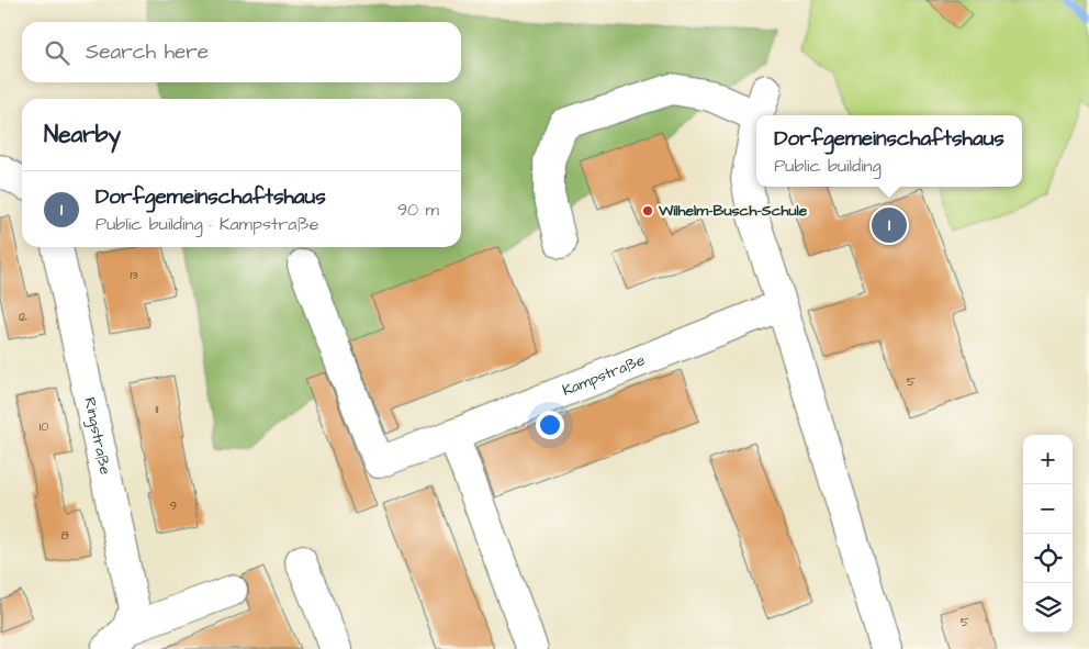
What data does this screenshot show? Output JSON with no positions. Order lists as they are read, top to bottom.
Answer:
{
  "streets": {
    "street": ["Kampstraße", "Ringstraße"]
  },
  "places": ["Wilhelm-Busch-Schule"],
  "house_numbers": [
    "13",
    "12",
    "5",
    "11",
    "10",
    "9",
    "8",
    "5"
  ],
  "page": {
    "search": "Search here",
    "heading": "Nearby",
    "popup": ["Dorfgemeinschaftshaus", "Public building"],
    "list": [
      {
        "mark": "1",
        "name": "Dorfgemeinschaftshaus",
        "note": "Public building · Kampstraße",
        "value": "90 m"
      }
    ],
    "pins": "1",
    "map_buttons": ["+", "−"]
  }
}
